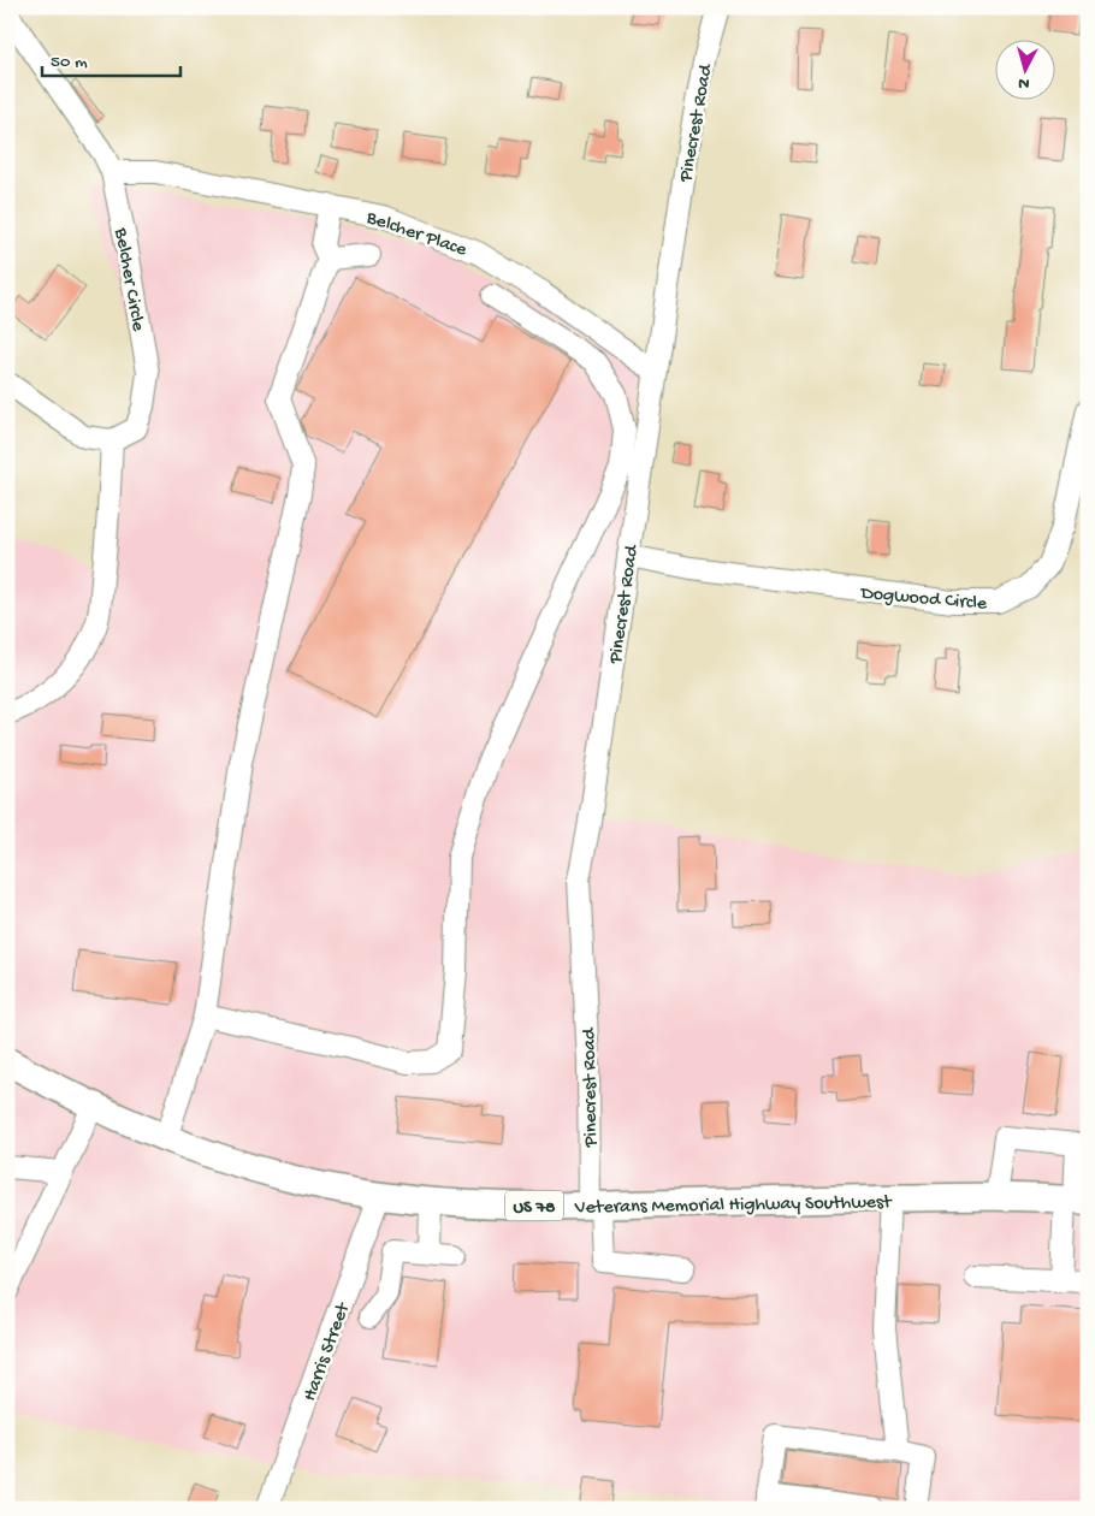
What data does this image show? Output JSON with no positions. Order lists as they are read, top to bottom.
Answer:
{
  "streets": {
    "main road": ["Veterans Memorial Highway Southwest", "US 78"],
    "street": [
      "Pinecrest Road",
      "Belcher Place",
      "Belcher Circle",
      "Dogwood Circle",
      "Harris Street"
    ]
  },
  "crossings": [
    ["Pinecrest Road", "Belcher Place"],
    ["Pinecrest Road", "Dogwood Circle"],
    ["Pinecrest Road", "Veterans Memorial Highway Southwest"],
    ["Belcher Place", "Belcher Circle"],
    ["Veterans Memorial Highway Southwest", "Harris Street"]
  ],
  "scale_bar": "50 m",
  "north": "bottom"
}
